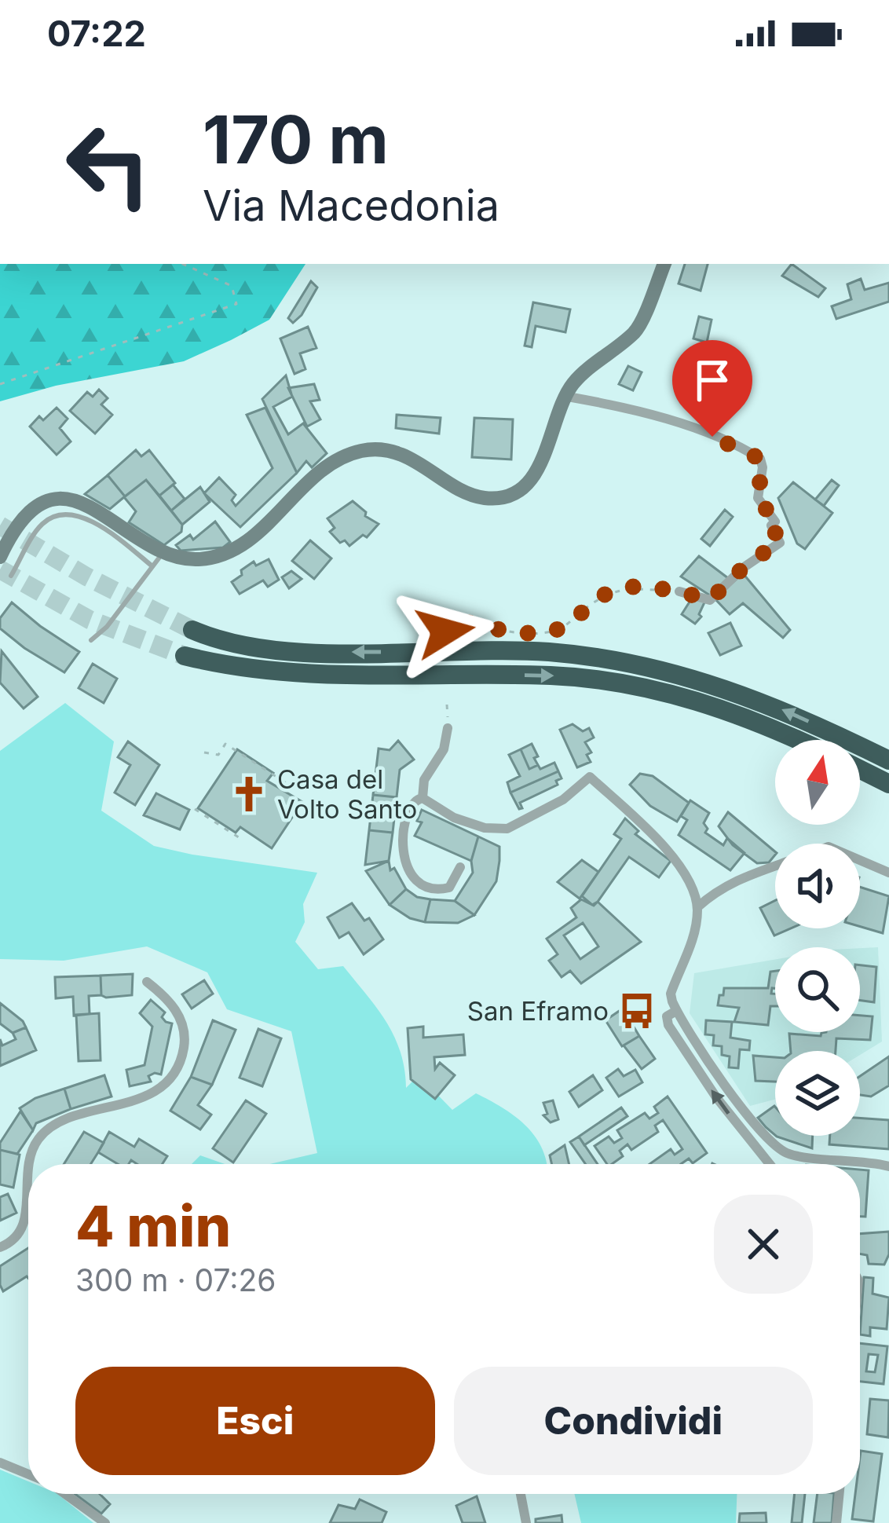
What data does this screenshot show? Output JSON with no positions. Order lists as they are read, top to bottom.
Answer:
{
  "places": {
    "church": ["Casa del Volto Santo"],
    "bus stop": ["San Eframo"]
  },
  "north": "top",
  "page": {
    "status": "07:22",
    "turn": ["170 m", "Via Macedonia"],
    "heading": ["4 min", "300 m · 07:26"],
    "buttons": ["Esci", "Condividi"]
  }
}
